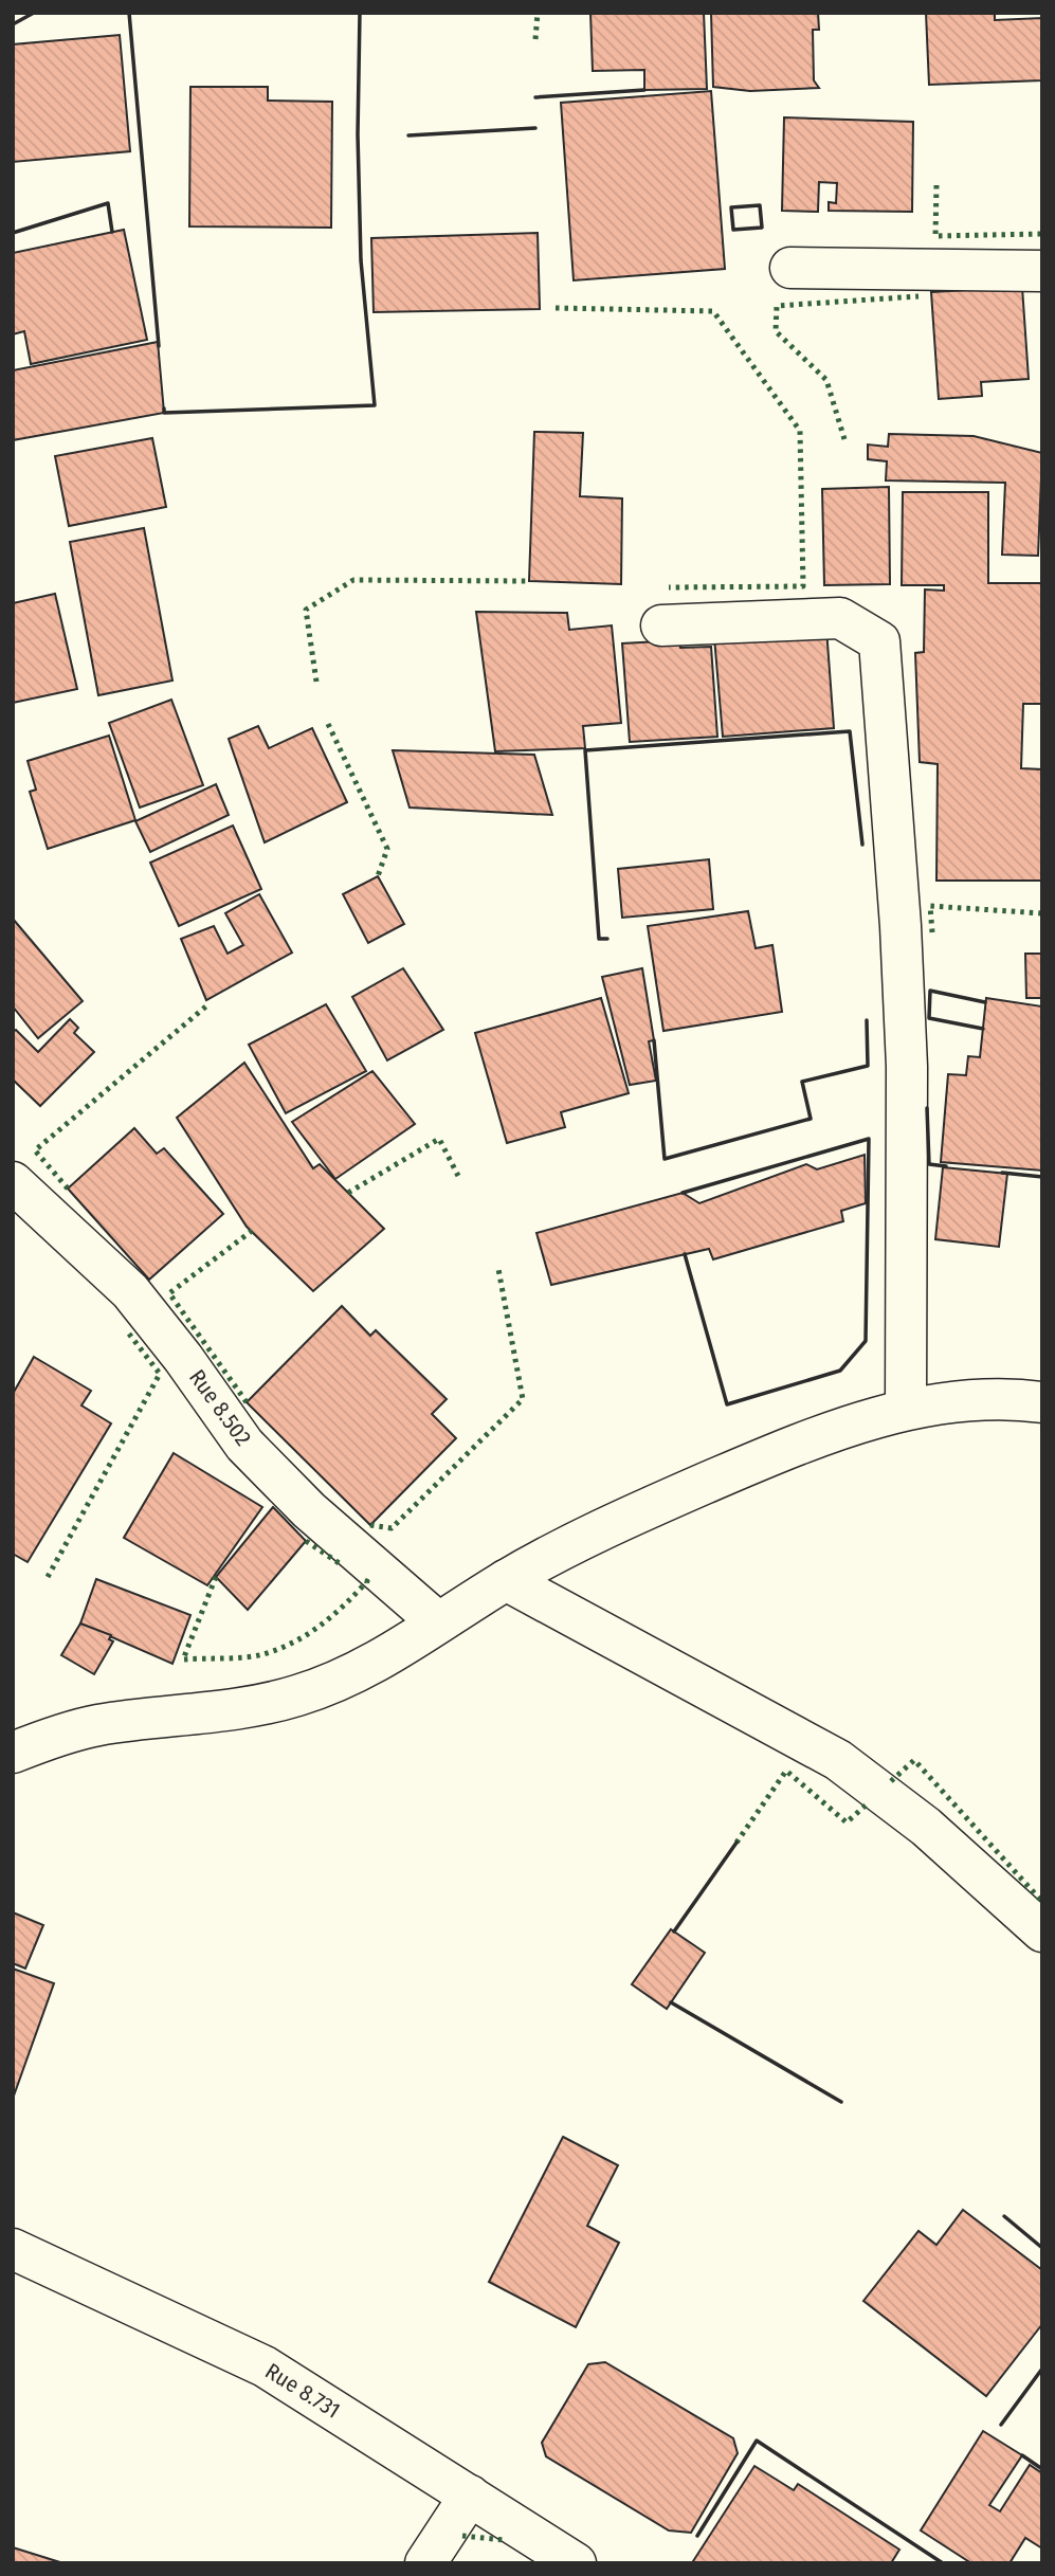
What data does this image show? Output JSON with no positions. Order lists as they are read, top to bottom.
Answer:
{
  "streets": {
    "street": ["Rue 8.502", "Rue 8.731"]
  }
}
